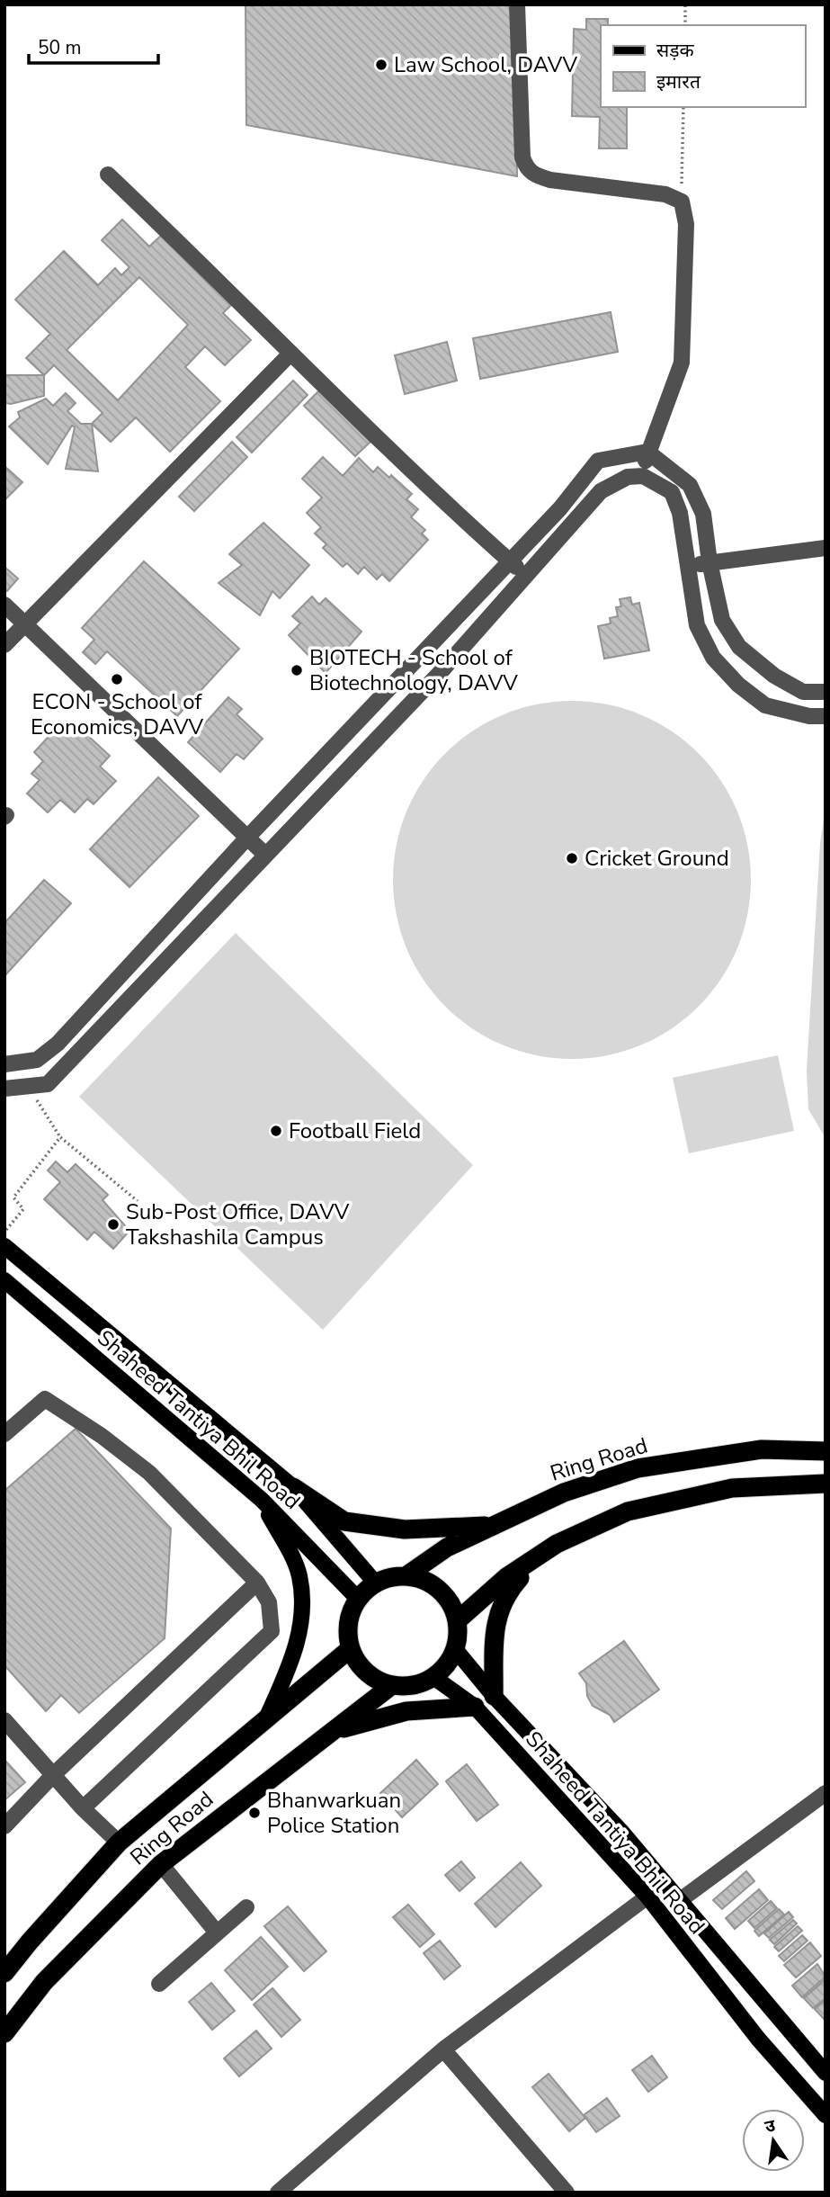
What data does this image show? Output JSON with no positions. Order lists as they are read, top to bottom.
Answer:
{
  "streets": {
    "highway": ["Ring Road"],
    "main road": ["Shaheed Tantiya Bhil Road"]
  },
  "crossings": [
    ["Shaheed Tantiya Bhil Road", "Ring Road"]
  ],
  "places": [
    "Law School, DAVV",
    "BIOTECH - School of Biotechnology, DAVV",
    "ECON - School of Economics, DAVV",
    "Cricket Ground",
    "Football Field",
    "Sub-Post Office, DAVV Takshashila Campus",
    "Bhanwarkuan Police Station"
  ],
  "legend": ["सड़क", "इमारत"],
  "scale_bar": "50 m",
  "north": "top"
}
